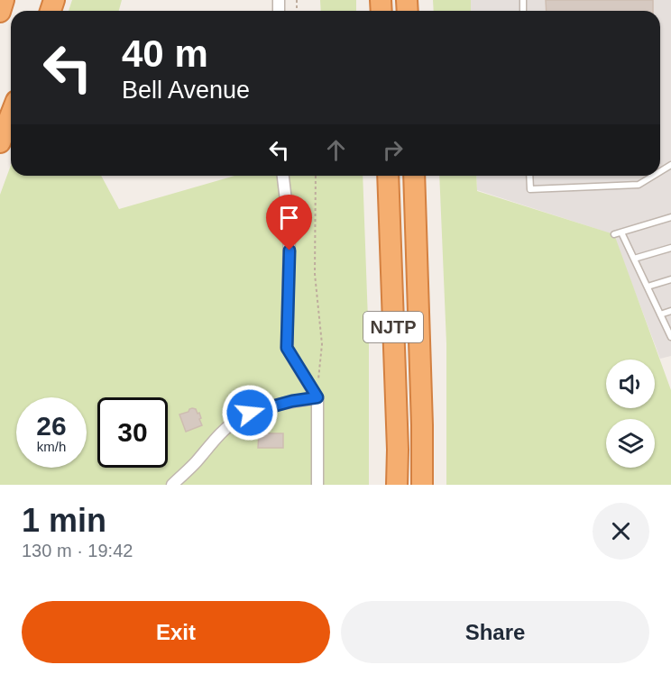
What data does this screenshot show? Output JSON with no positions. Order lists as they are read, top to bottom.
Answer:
{
  "streets": {
    "highway": ["NJTP"]
  },
  "page": {
    "turn": ["40 m", "Bell Avenue"],
    "speed": "26 km/h",
    "limit": "30",
    "heading": ["1 min", "130 m · 19:42"],
    "buttons": ["Exit", "Share"]
  }
}
